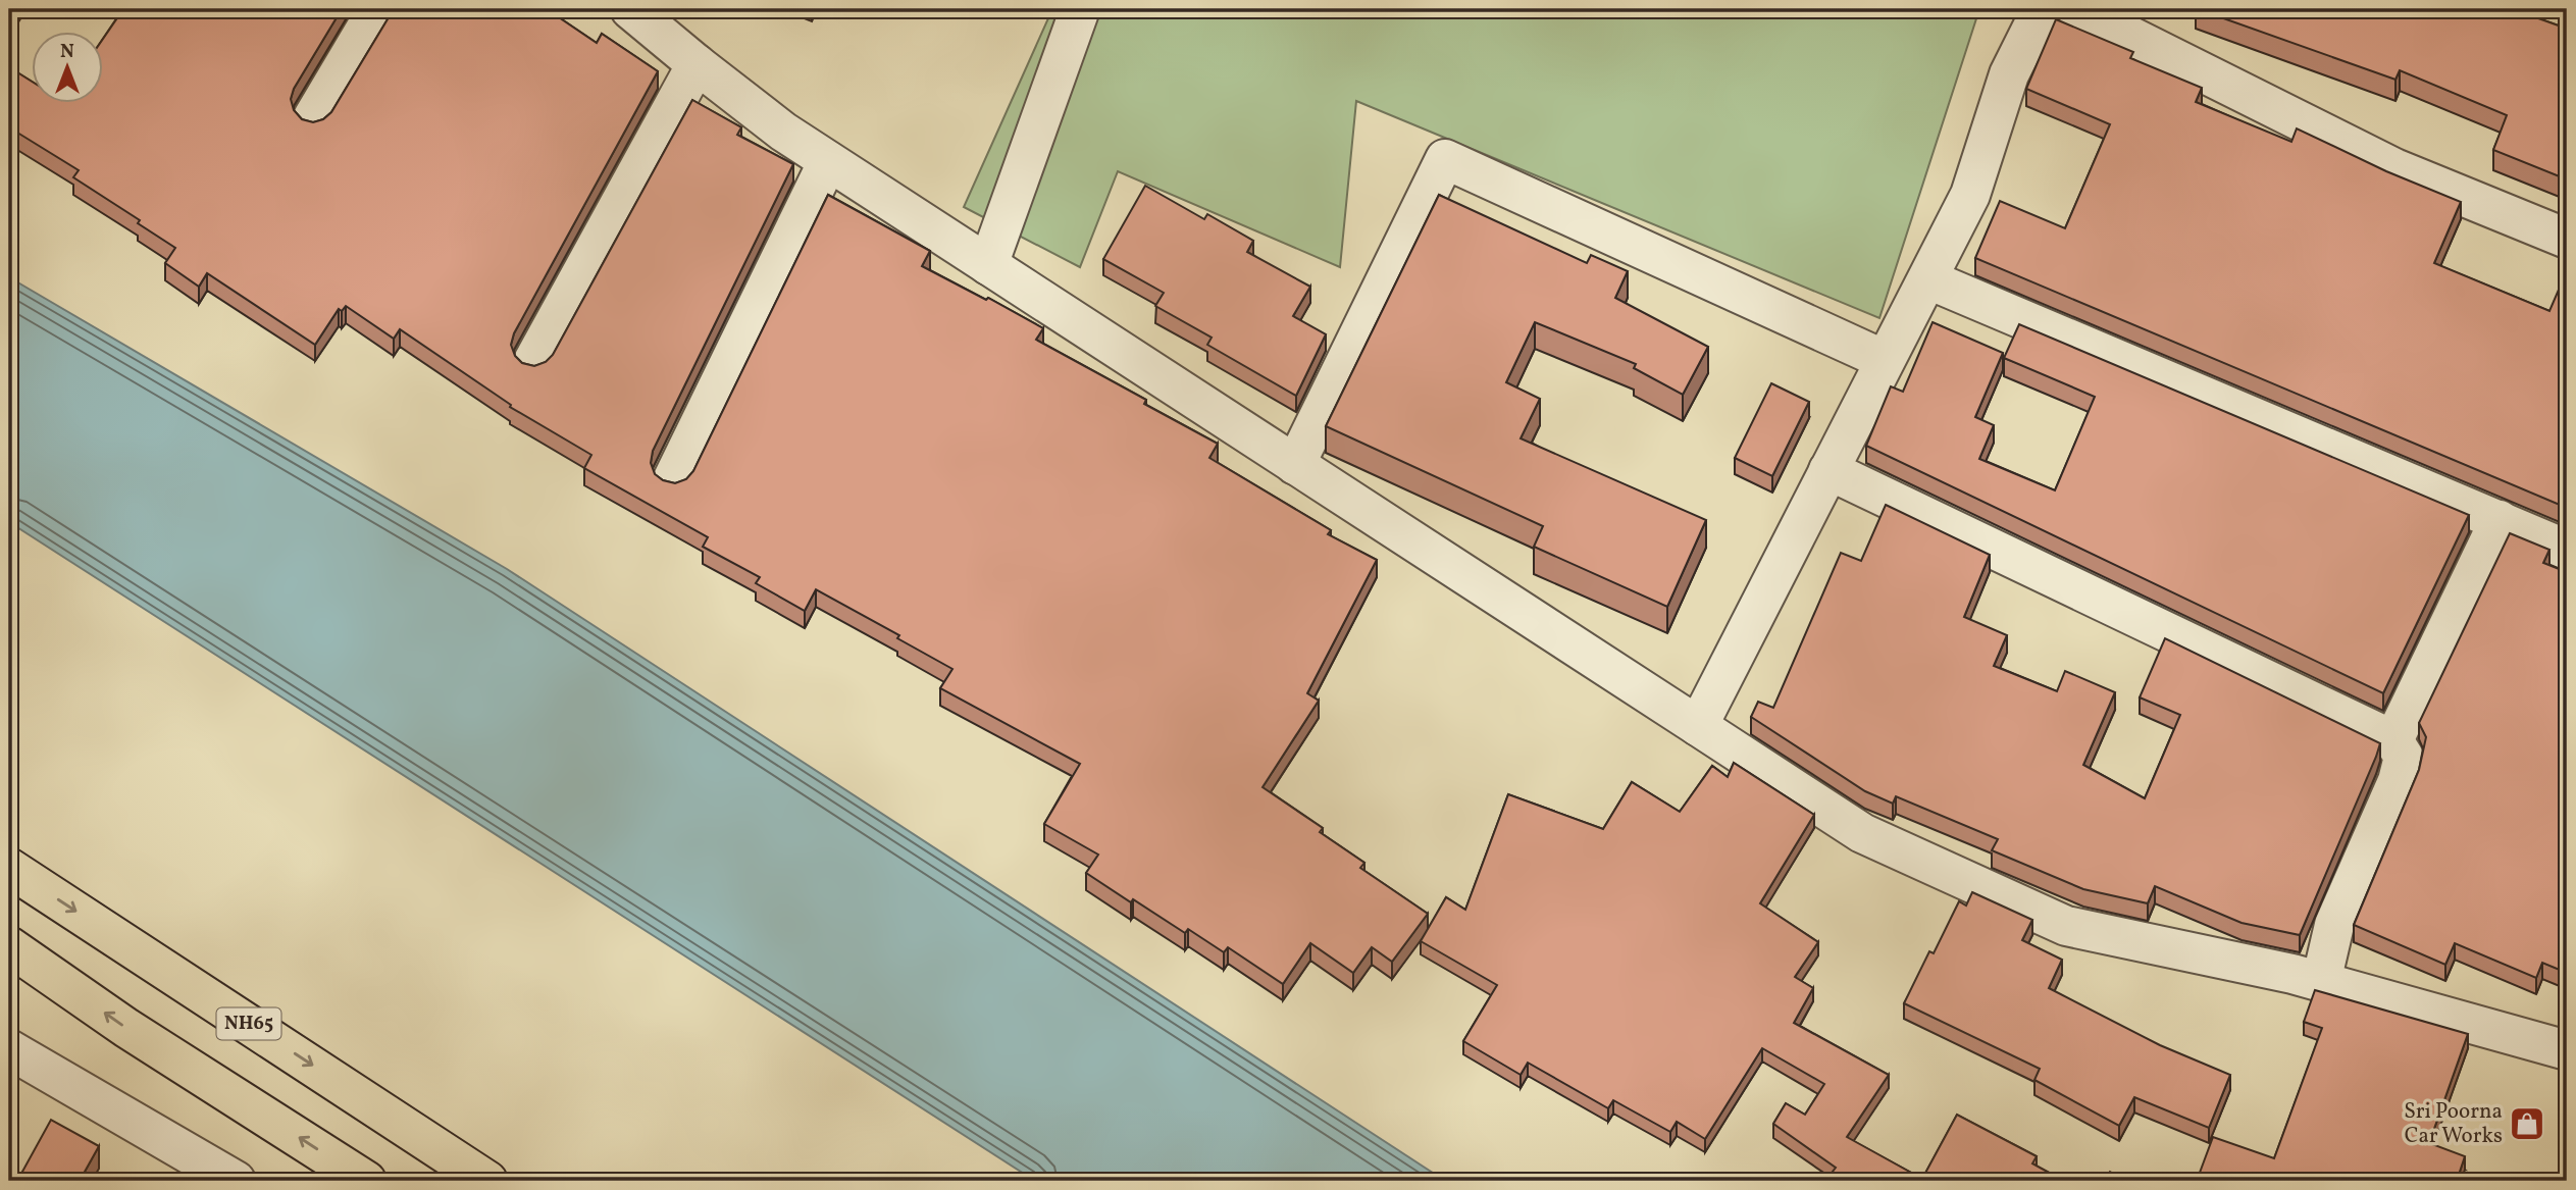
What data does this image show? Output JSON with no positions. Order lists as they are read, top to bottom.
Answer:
{
  "streets": {
    "highway": ["NH65"]
  },
  "places": {
    "shop": ["Sri Poorna Car Works"]
  },
  "north": "top"
}
